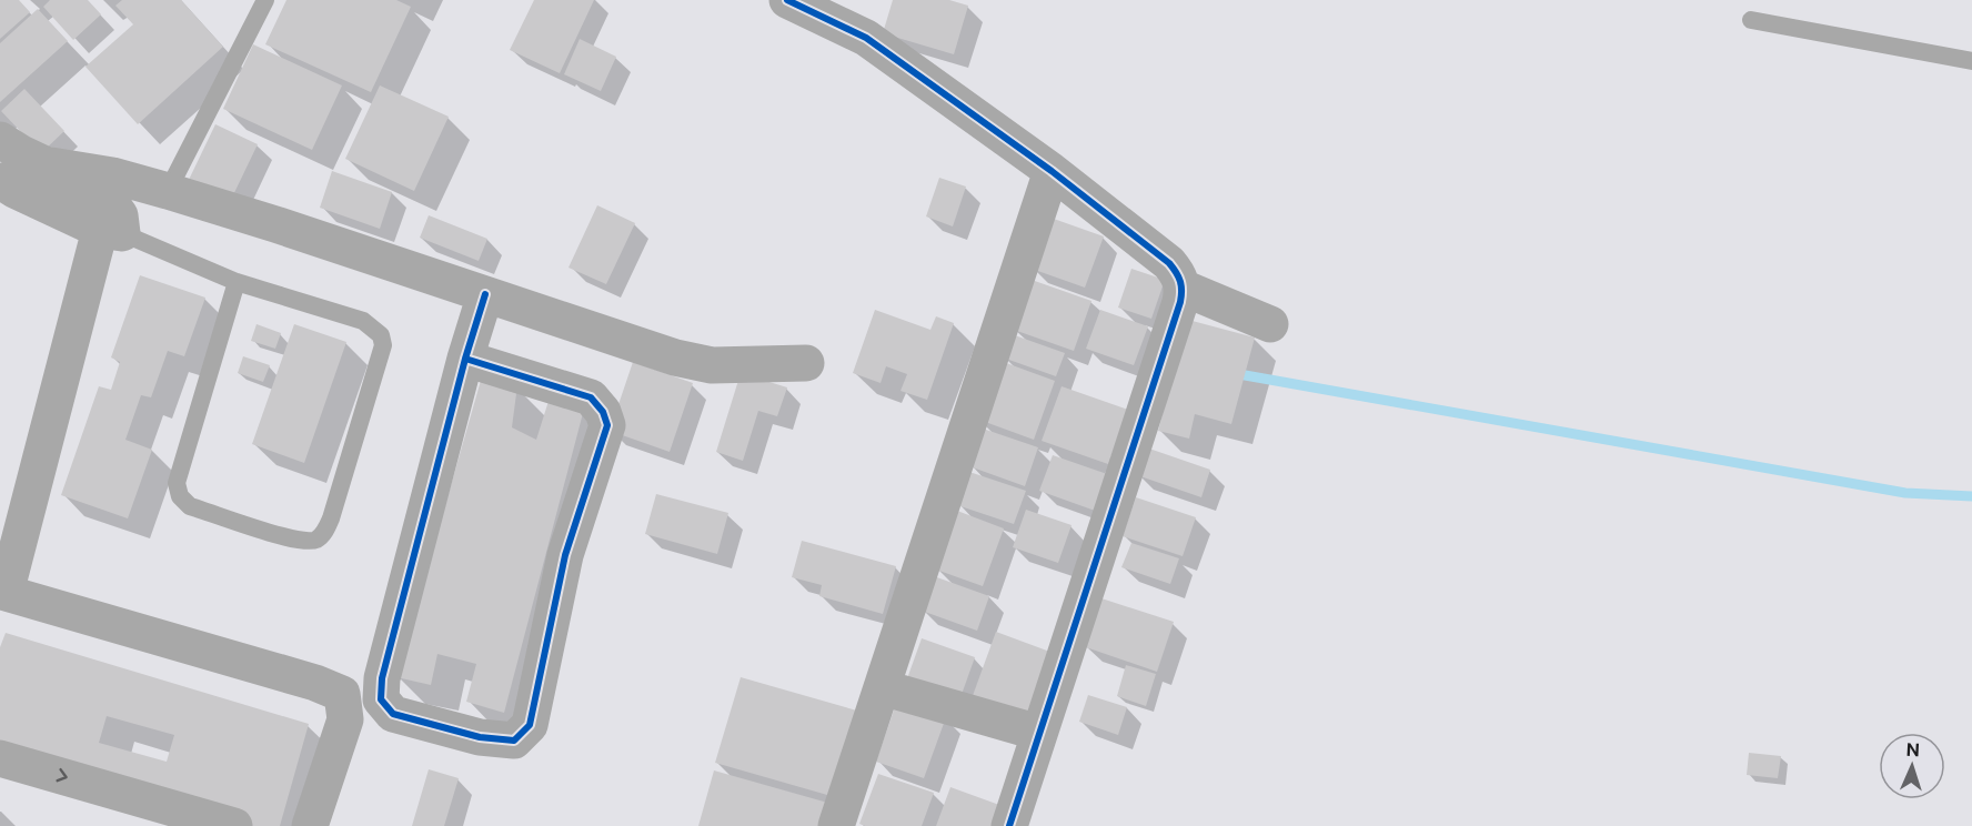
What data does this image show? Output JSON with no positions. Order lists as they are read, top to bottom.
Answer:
{
  "north": "top"
}
